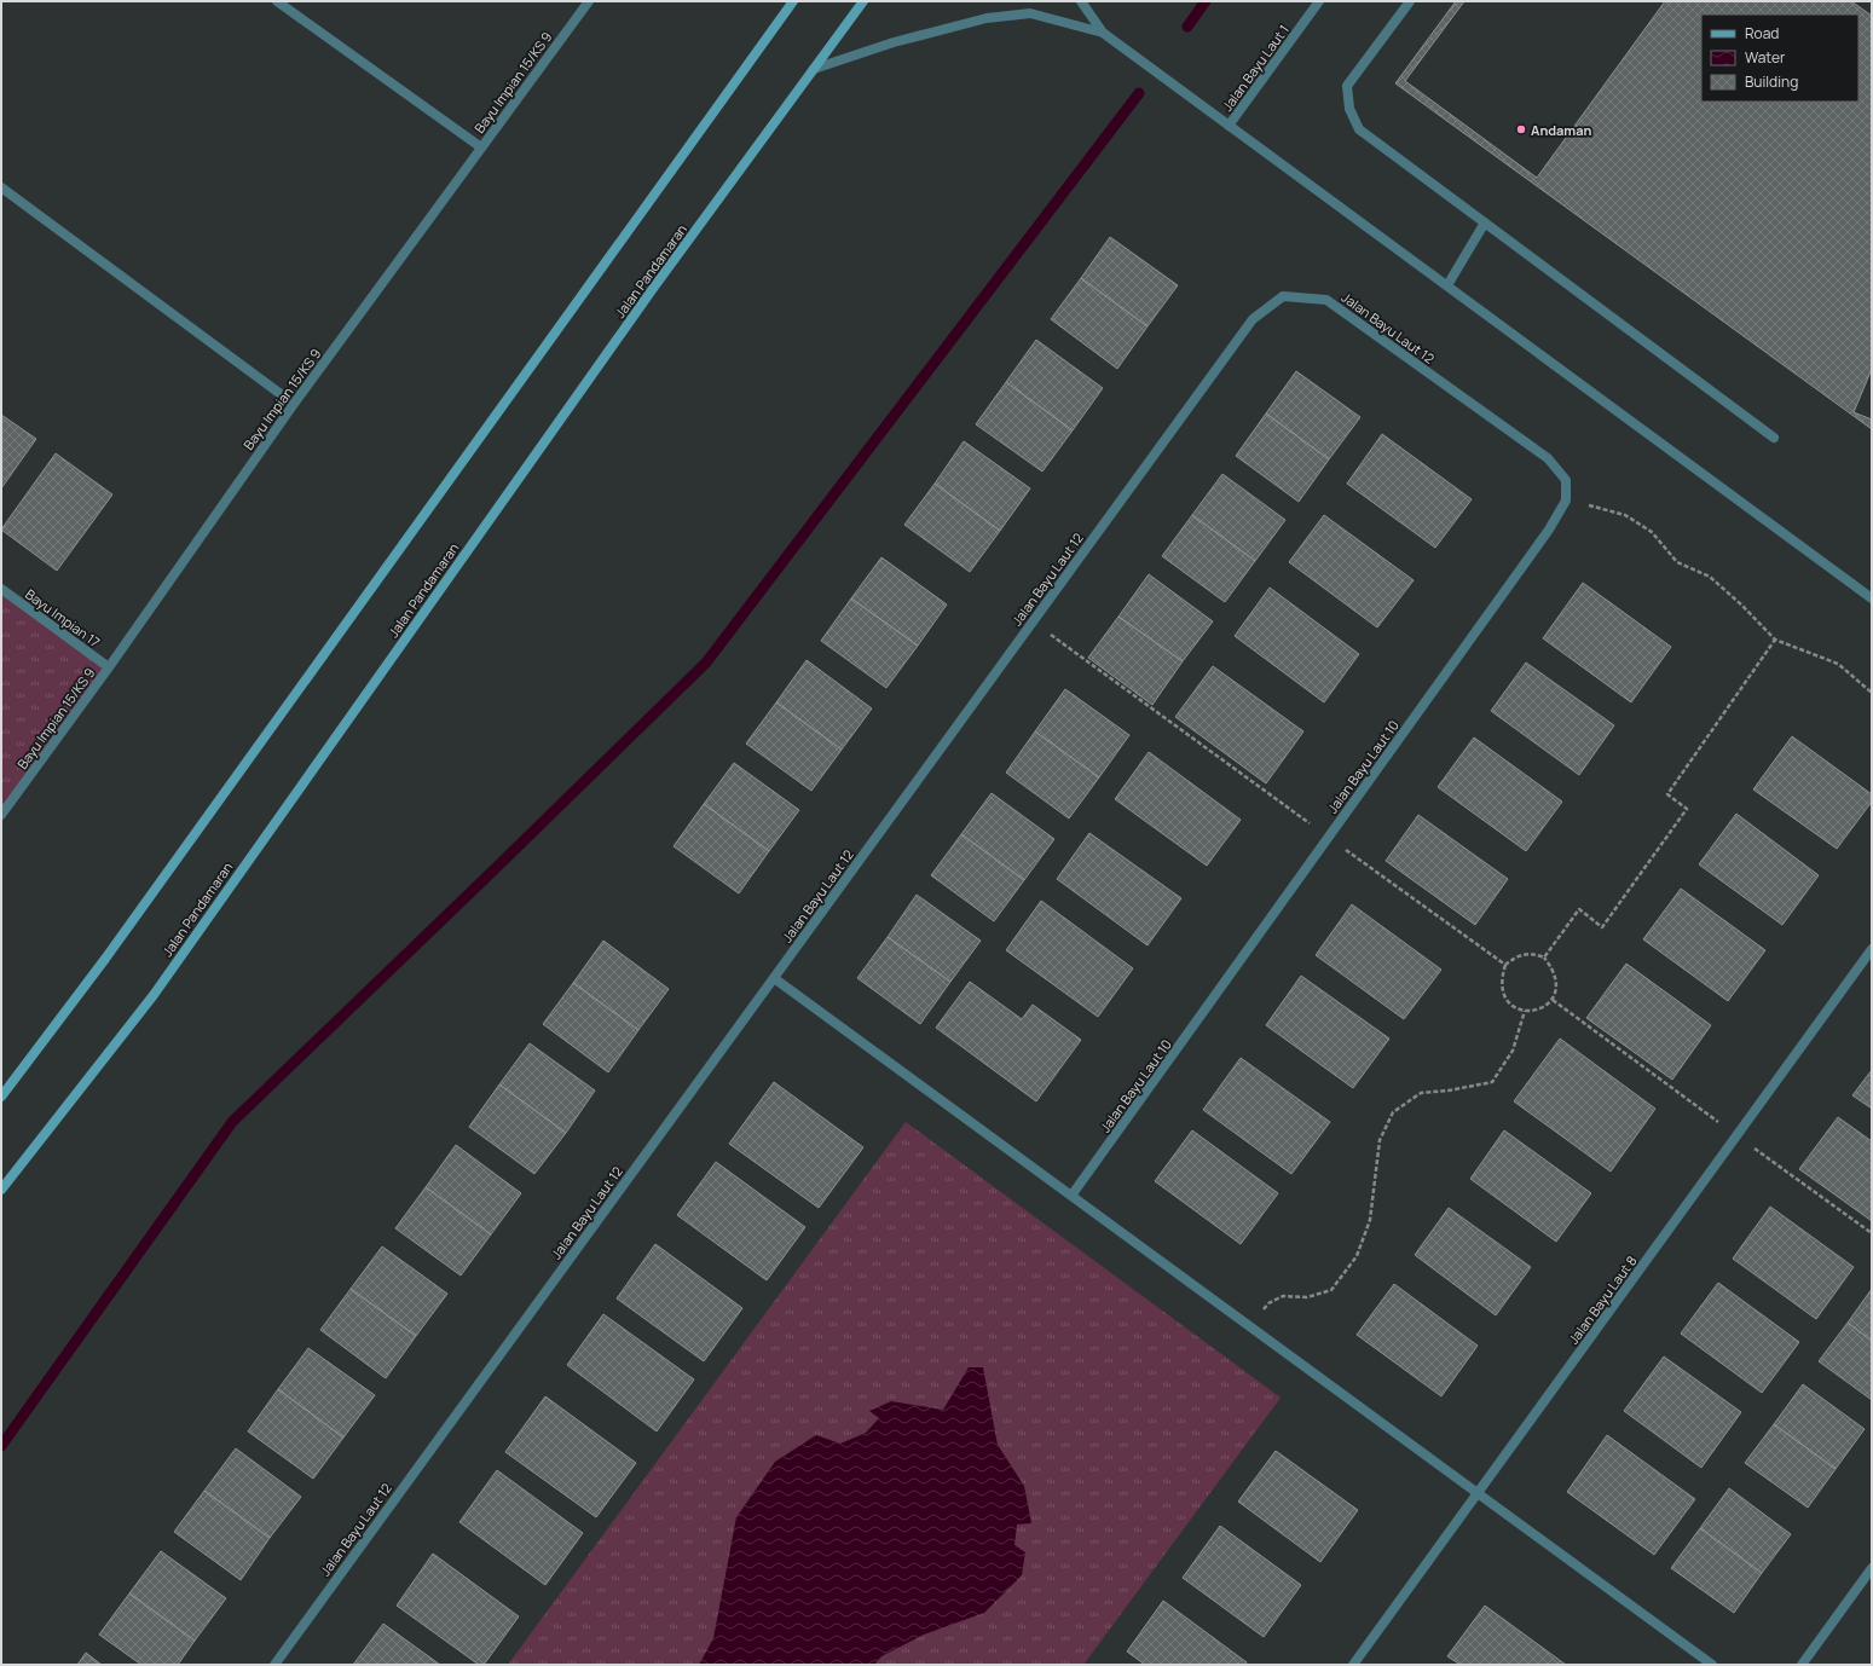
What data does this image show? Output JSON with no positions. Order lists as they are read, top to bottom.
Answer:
{
  "streets": {
    "main road": ["Jalan Pandamaran"],
    "street": [
      "Jalan Bayu Laut 1",
      "Bayu Impian 15/KS 9",
      "Jalan Bayu Laut 12",
      "Bayu Impian 17",
      "Jalan Bayu Laut 10",
      "Jalan Bayu Laut 8"
    ]
  },
  "crossings": [
    ["Bayu Impian 15/KS 9", "Bayu Impian 17"],
    ["Jalan Bayu Laut 12", "Jalan Bayu Laut 10"]
  ],
  "places": ["Andaman"],
  "legend": ["Road", "Water", "Building"]
}
